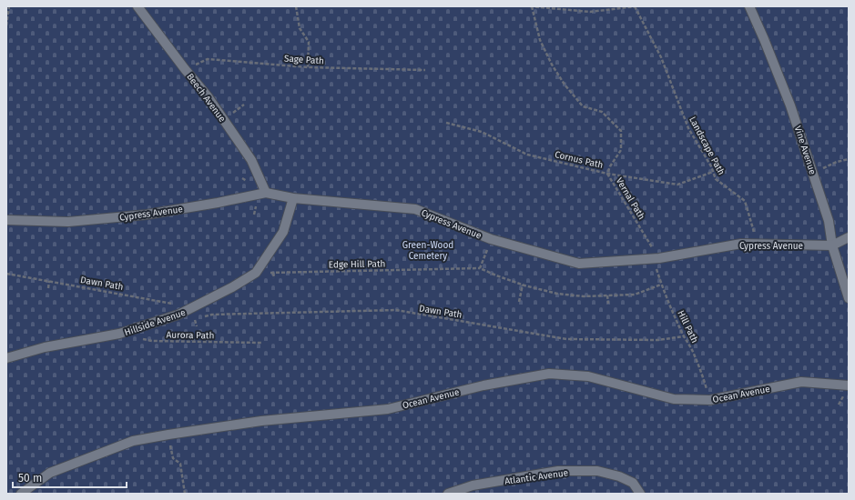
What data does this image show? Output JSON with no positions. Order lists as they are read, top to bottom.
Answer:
{
  "streets": {
    "lane": [
      "Beech Avenue",
      "Vine Avenue",
      "Cypress Avenue",
      "Hillside Avenue",
      "Ocean Avenue",
      "Atlantic Avenue"
    ],
    "path": [
      "Sage Path",
      "Landscape Path",
      "Cornus Path",
      "Vernal Path",
      "Edge Hill Path",
      "Dawn Path",
      "Hill Path",
      "Aurora Path"
    ]
  },
  "crossings": [
    ["Sage Path", "Beech Avenue"],
    ["Beech Avenue", "Cypress Avenue"],
    ["Landscape Path", "Cornus Path"],
    ["Landscape Path", "Cypress Avenue"],
    ["Vine Avenue", "Cypress Avenue"],
    ["Cornus Path", "Vernal Path"],
    ["Vernal Path", "Cypress Avenue"],
    ["Vernal Path", "Hill Path"],
    ["Cypress Avenue", "Hillside Avenue"],
    ["Cypress Avenue", "Hill Path"],
    ["Edge Hill Path", "Hillside Avenue"],
    ["Edge Hill Path", "Hill Path"],
    ["Dawn Path", "Hill Path"],
    ["Hill Path", "Ocean Avenue"]
  ],
  "parks": ["Green-Wood Cemetery"],
  "scale_bar": "50 m"
}
